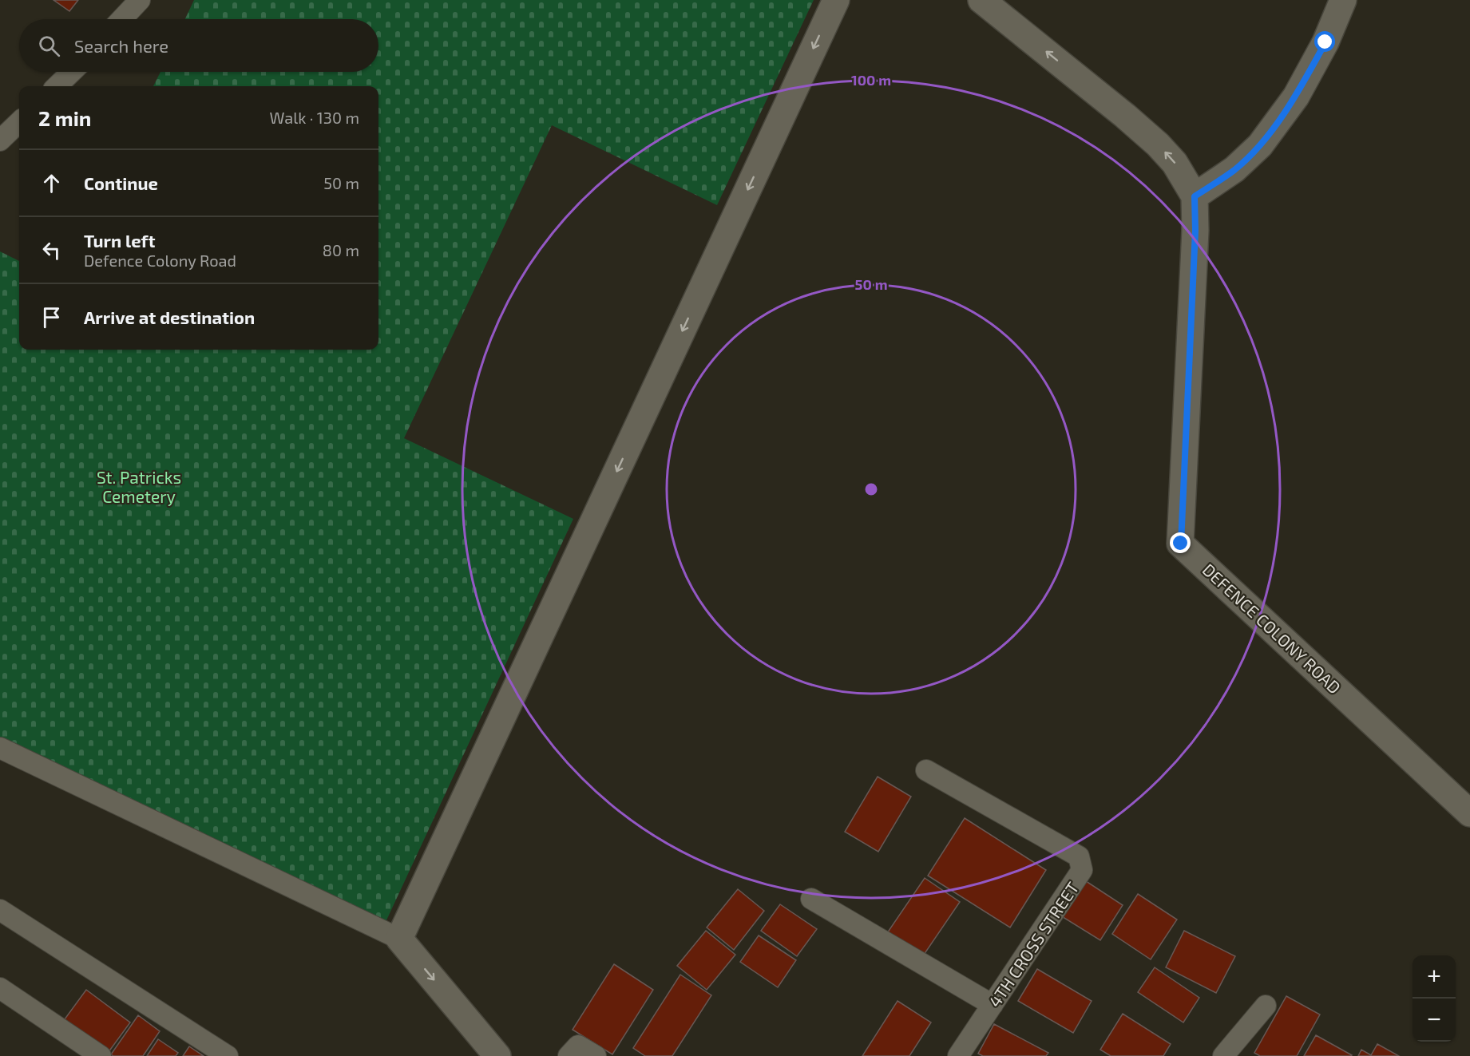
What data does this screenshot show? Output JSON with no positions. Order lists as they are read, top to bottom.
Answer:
{
  "streets": {
    "main road": ["DEFENCE COLONY ROAD"],
    "street": ["4TH CROSS STREET"]
  },
  "parks": ["St. Patricks Cemetery"],
  "page": {
    "search": "Search here",
    "heading": ["2 min", "Walk · 130 m"],
    "list": [
      ["Continue", "50 m"],
      ["Turn left", "Defence Colony Road", "80 m"],
      "Arrive at destination"
    ],
    "map_buttons": ["+", "−"]
  },
  "rings": ["100 m", "50 m"]
}
